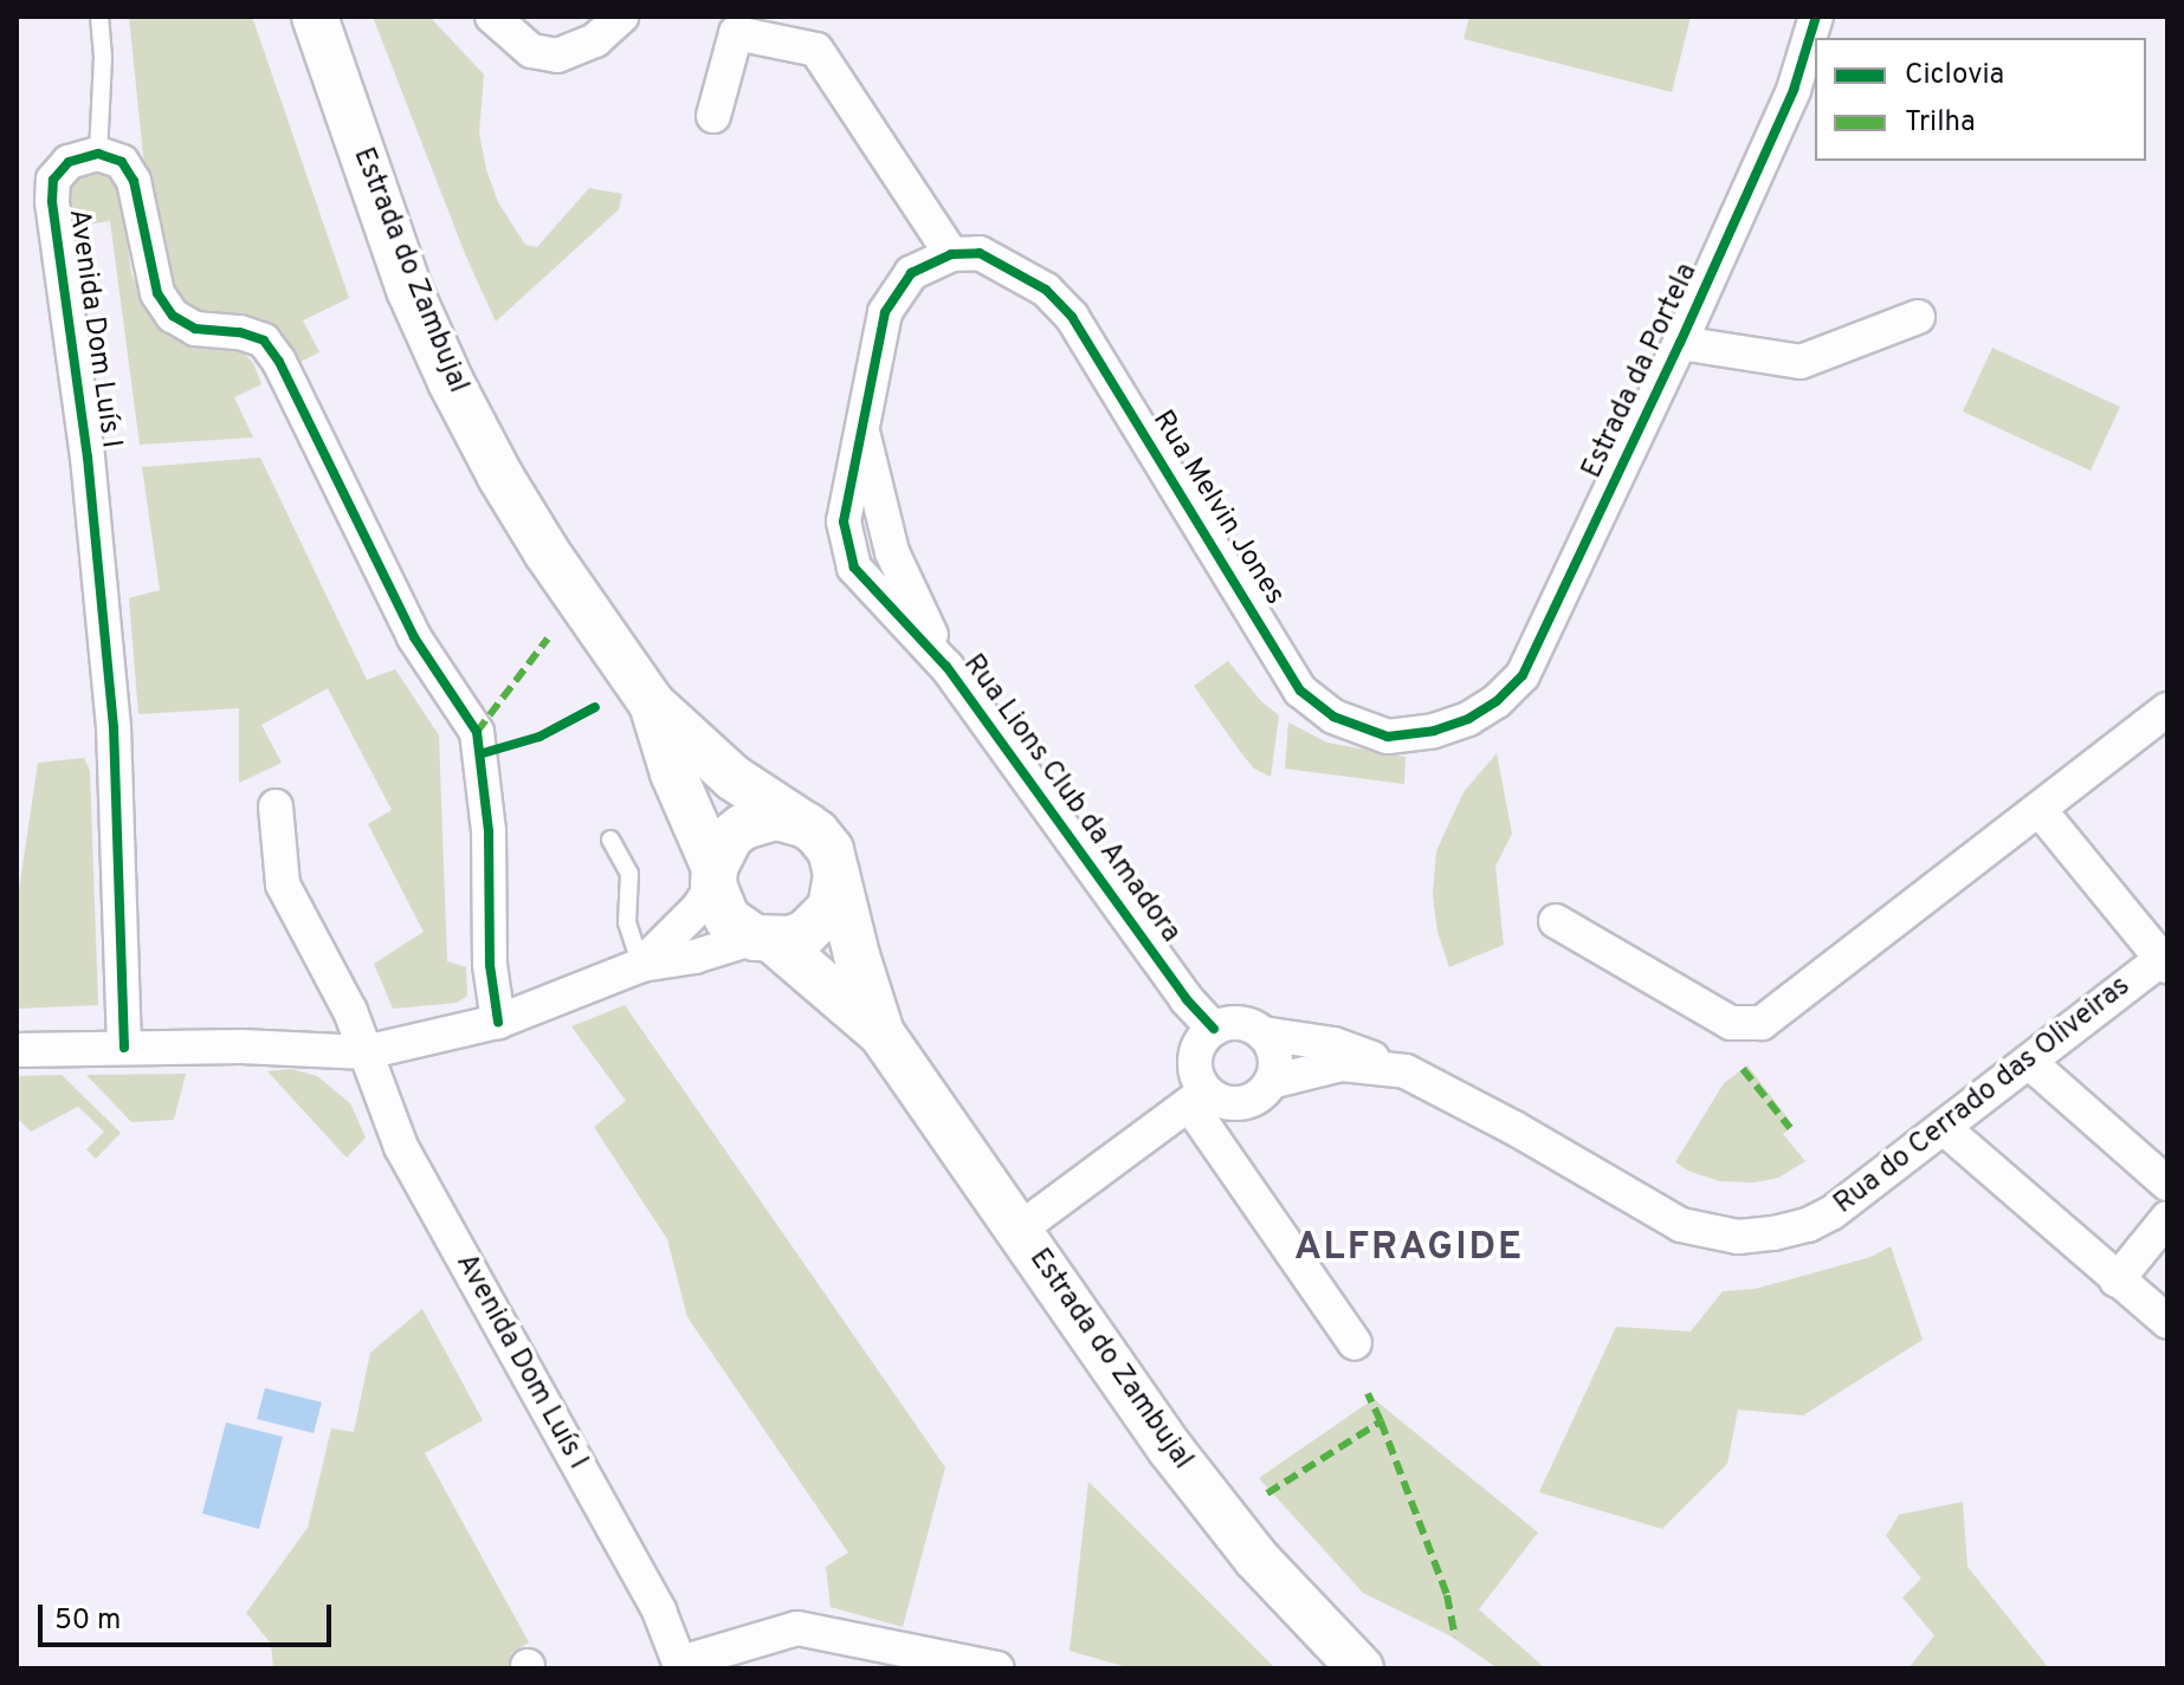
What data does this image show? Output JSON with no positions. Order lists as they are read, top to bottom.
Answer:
{
  "streets": {
    "street": [
      "Estrada do Zambujal",
      "Avenida Dom Luís I",
      "Estrada da Portela",
      "Rua Melvin Jones",
      "Rua Lions Club da Amadora",
      "Rua do Cerrado das Oliveiras"
    ]
  },
  "crossings": [
    ["Estrada da Portela", "Rua Melvin Jones"],
    ["Rua Melvin Jones", "Rua Lions Club da Amadora"],
    ["Rua Lions Club da Amadora", "Rua do Cerrado das Oliveiras"]
  ],
  "districts": ["ALFRAGIDE"],
  "legend": ["Ciclovia", "Trilha"],
  "scale_bar": "50 m"
}
